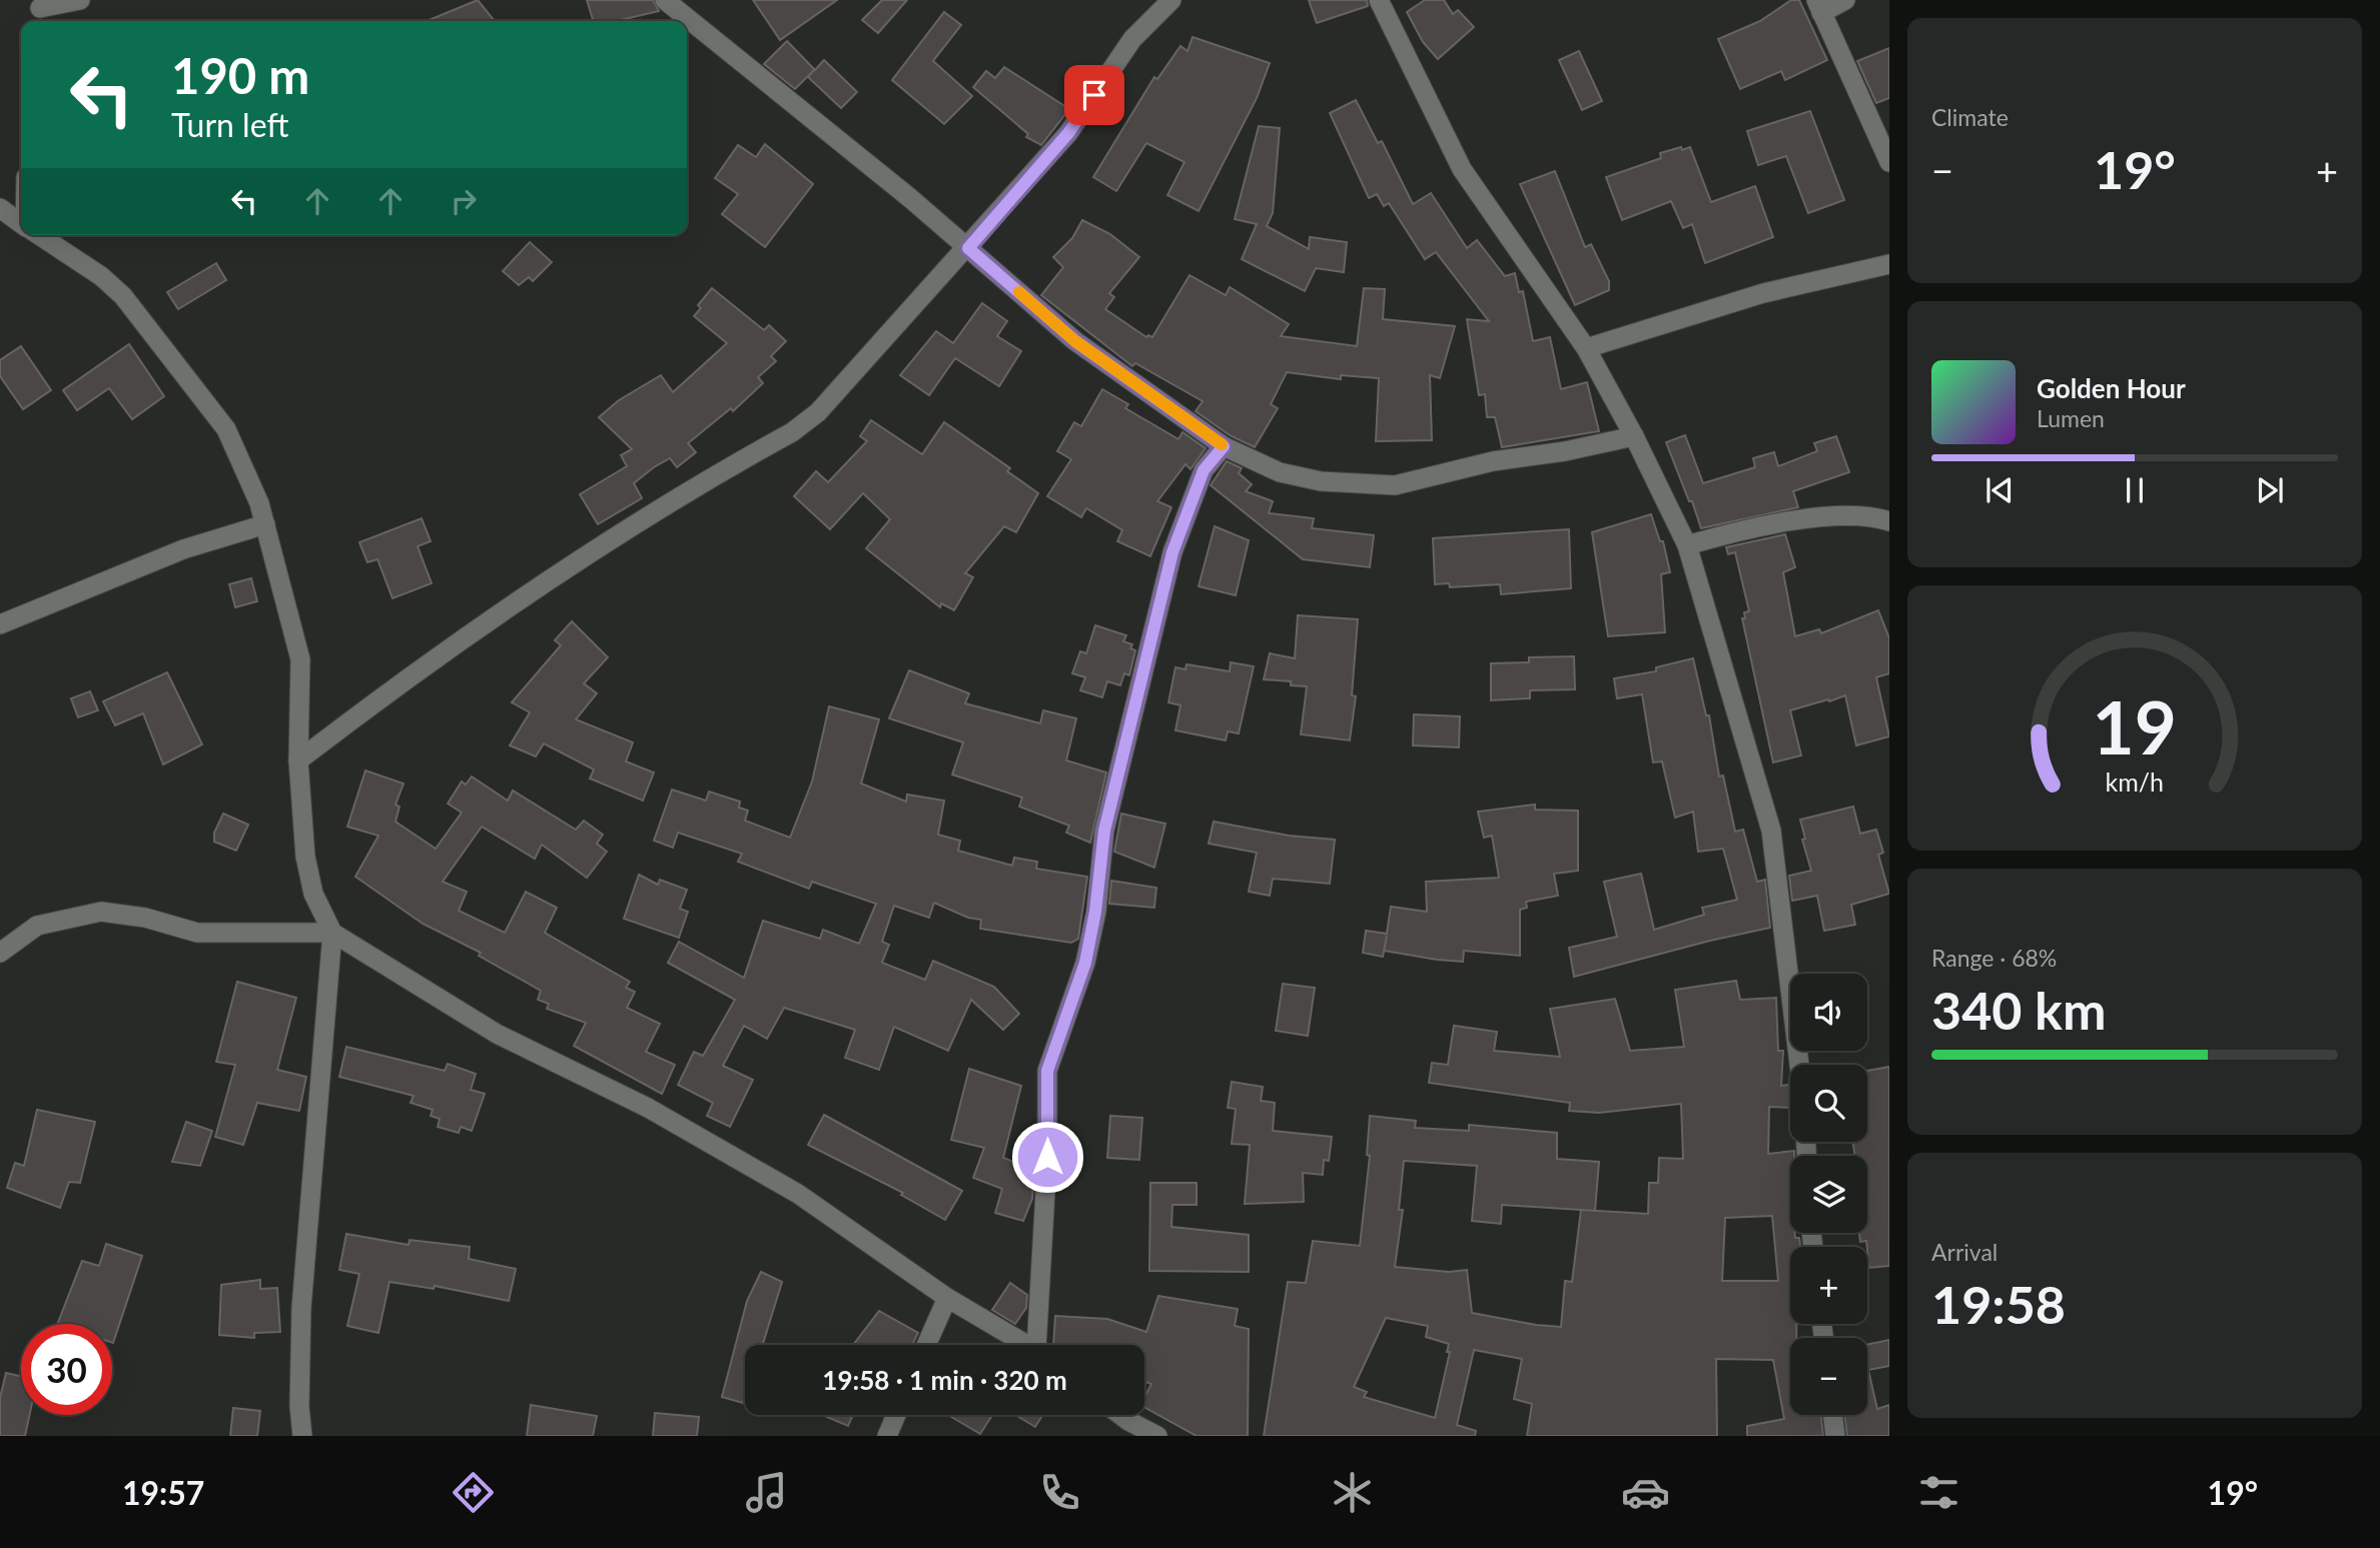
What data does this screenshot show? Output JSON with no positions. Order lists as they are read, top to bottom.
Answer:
{
  "page": {
    "tile": [
      "Climate",
      ["Range · 68%", "340 km"],
      ["Arrival", "19:58"]
    ],
    "turn": ["190 m", "Turn left"],
    "heat": ["−", "19°", "+"],
    "song": ["Golden Hour", "Lumen"],
    "map_buttons": ["+", "−"],
    "limit": "30",
    "trip": "19:58 · 1 min · 320 m",
    "tabs": ["19:57", "19°"],
    "gauge": ["19", "km/h"]
  }
}
